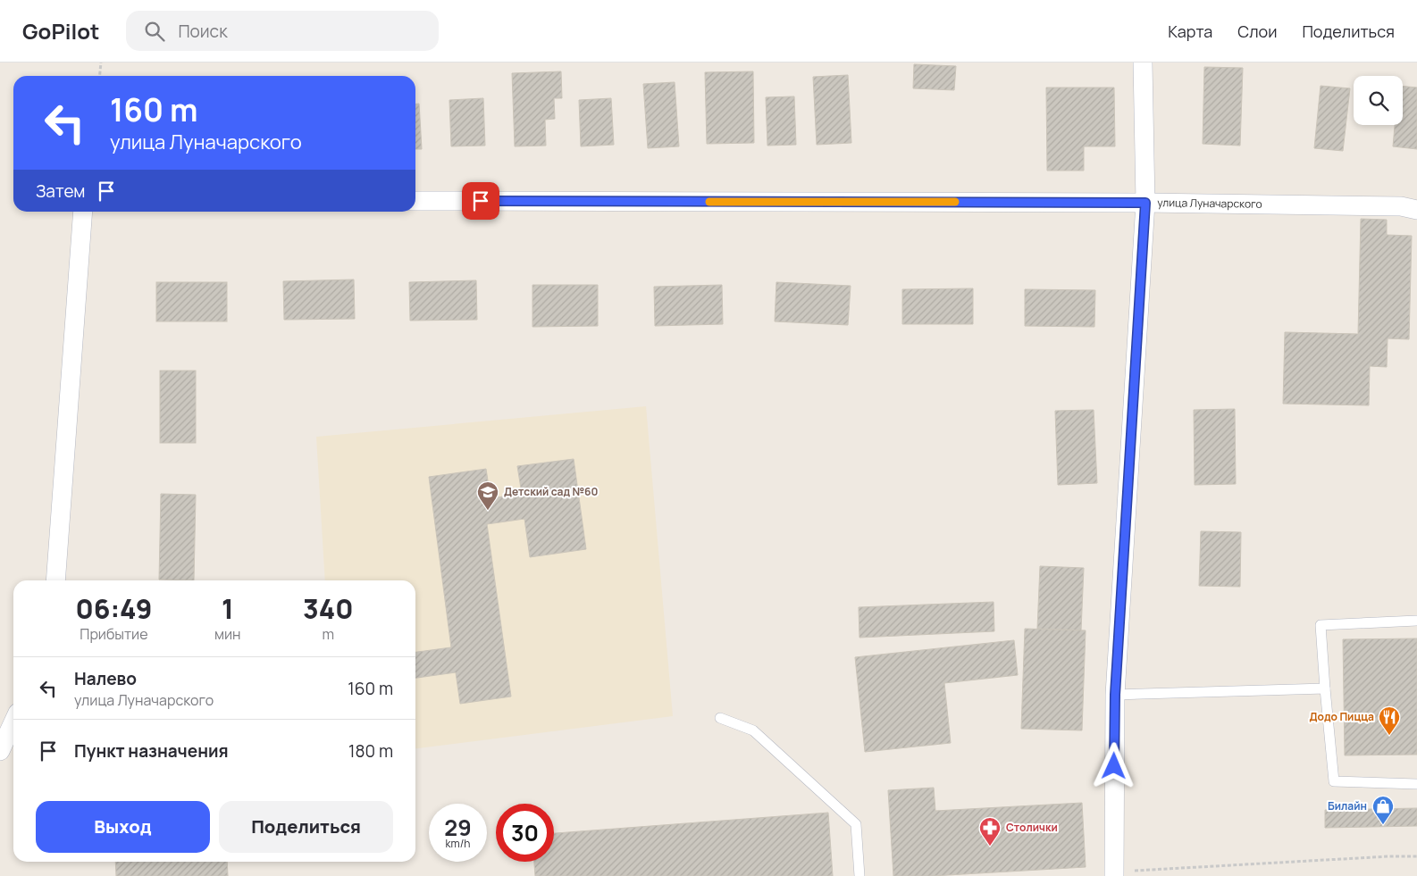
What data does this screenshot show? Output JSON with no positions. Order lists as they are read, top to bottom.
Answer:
{
  "streets": {
    "street": ["улица Луначарского"]
  },
  "places": {
    "school or university": ["Детский сад №60"],
    "restaurant": ["Додо Пицца"],
    "shop": ["Билайн"],
    "pharmacy": ["Столички"]
  },
  "page": {
    "header": "GoPilot",
    "search": "Поиск",
    "nav": ["Карта", "Слои", "Поделиться"],
    "turn": ["160 m", "улица Луначарского"],
    "then": "Затем",
    "eta": [
      "06:49",
      "Прибытие",
      "1",
      "мин",
      "340",
      "m"
    ],
    "list": [
      {
        "name": "Налево",
        "note": "улица Луначарского",
        "value": "160 m"
      },
      {
        "name": "Пункт назначения",
        "value": "180 m"
      }
    ],
    "buttons": ["Выход", "Поделиться"],
    "speed": "29 km/h",
    "limit": "30"
  }
}
